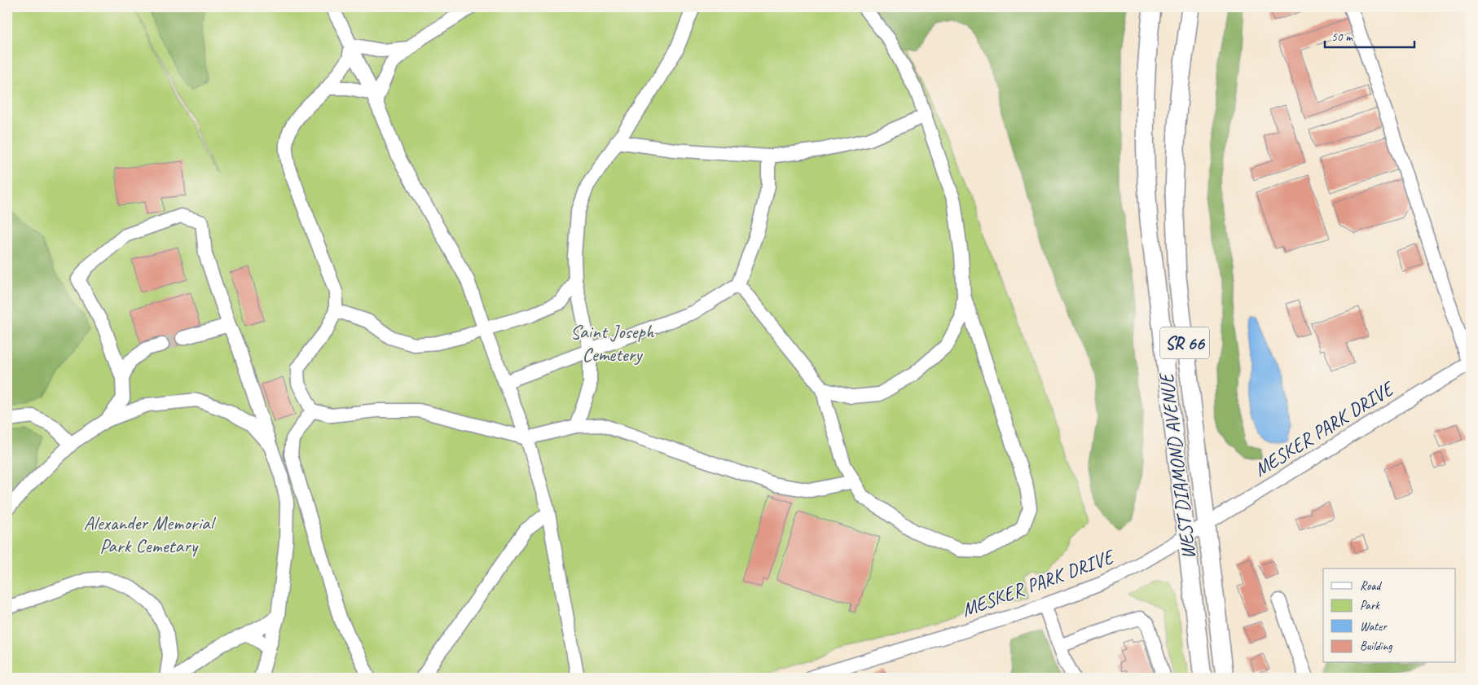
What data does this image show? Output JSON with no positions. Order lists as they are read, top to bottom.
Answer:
{
  "streets": {
    "main road": ["SR 66", "WEST DIAMOND AVENUE"],
    "street": ["MESKER PARK DRIVE"]
  },
  "crossings": [
    ["MESKER PARK DRIVE", "WEST DIAMOND AVENUE"]
  ],
  "parks": ["Saint Joseph Cemetery", "Alexander Memorial Park Cemetary"],
  "legend": [
    "Road",
    "Park",
    "Water",
    "Building"
  ],
  "scale_bar": "50 m"
}
